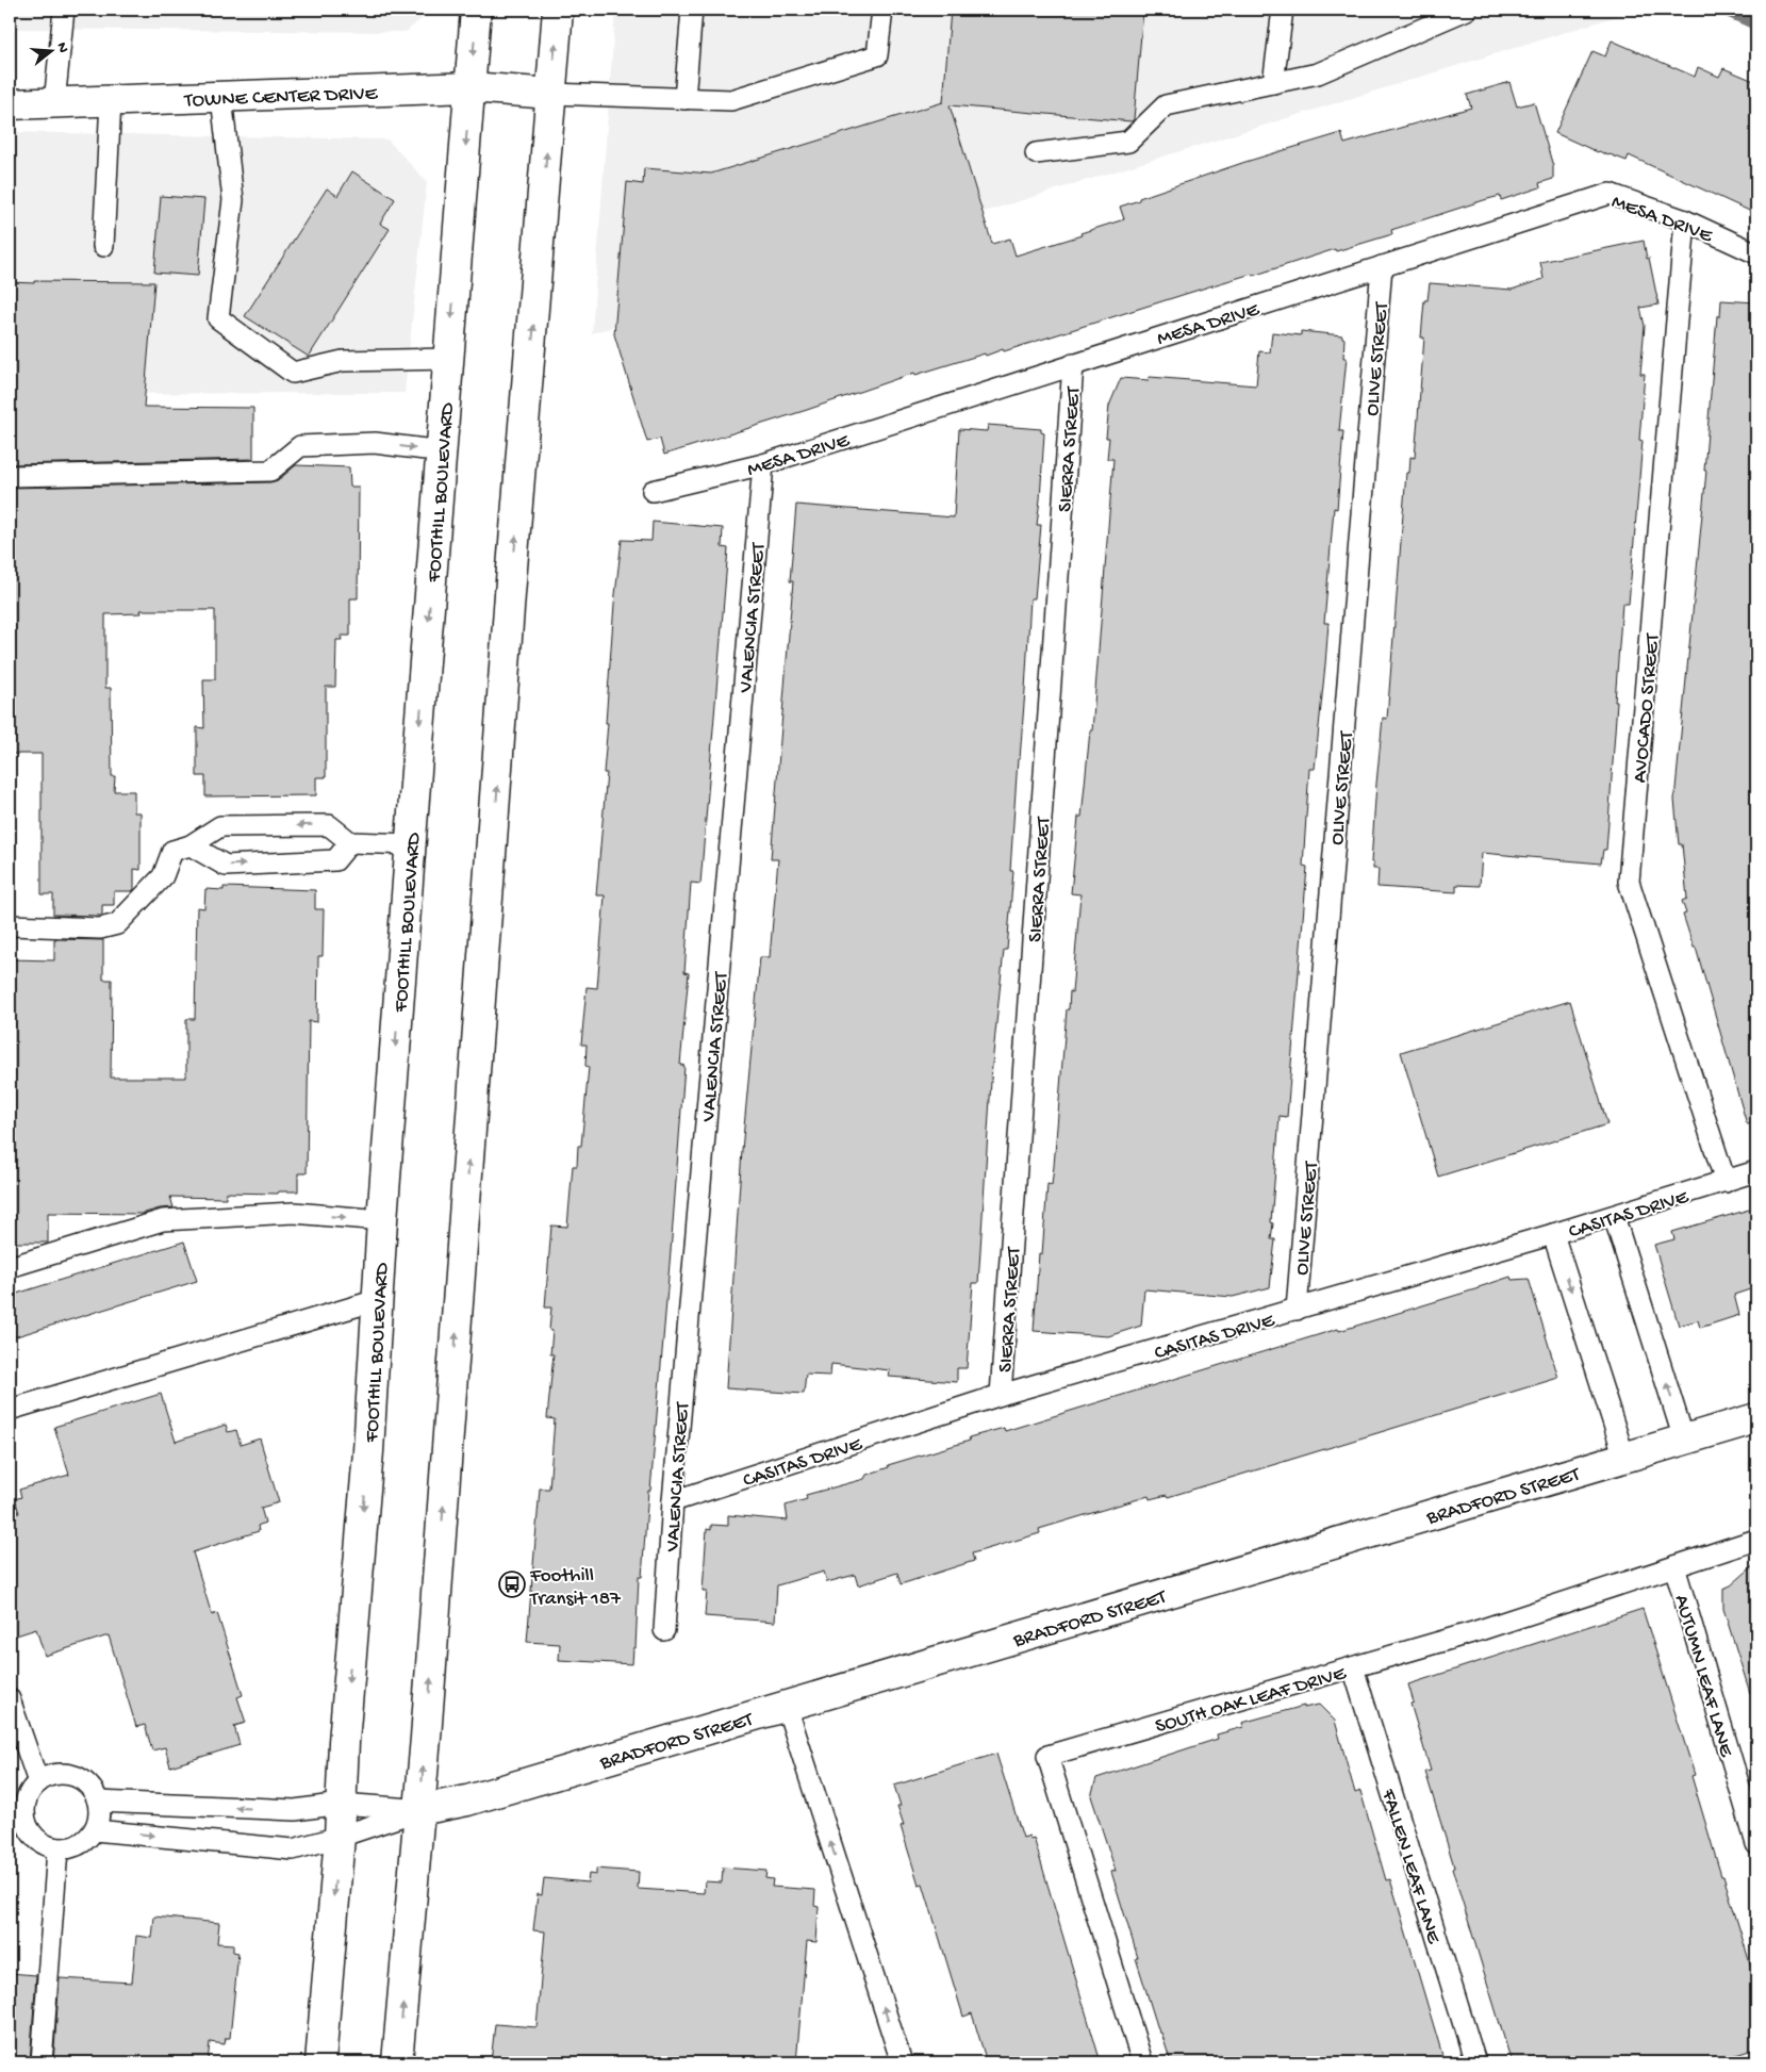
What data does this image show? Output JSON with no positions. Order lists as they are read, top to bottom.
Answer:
{
  "streets": {
    "main road": ["TOWNE CENTER DRIVE", "FOOTHILL BOULEVARD", "BRADFORD STREET"],
    "lane": [
      "MESA DRIVE",
      "OLIVE STREET",
      "SIERRA STREET",
      "VALENCIA STREET",
      "AVOCADO STREET",
      "CASITAS DRIVE",
      "AUTUMN LEAF LANE",
      "SOUTH OAK LEAF DRIVE",
      "FALLEN LEAF LANE"
    ]
  },
  "crossings": [
    ["TOWNE CENTER DRIVE", "FOOTHILL BOULEVARD"],
    ["MESA DRIVE", "OLIVE STREET"],
    ["MESA DRIVE", "SIERRA STREET"],
    ["MESA DRIVE", "VALENCIA STREET"],
    ["MESA DRIVE", "AVOCADO STREET"],
    ["OLIVE STREET", "CASITAS DRIVE"],
    ["SIERRA STREET", "CASITAS DRIVE"],
    ["VALENCIA STREET", "CASITAS DRIVE"],
    ["AVOCADO STREET", "CASITAS DRIVE"],
    ["AUTUMN LEAF LANE", "SOUTH OAK LEAF DRIVE"],
    ["SOUTH OAK LEAF DRIVE", "FALLEN LEAF LANE"]
  ],
  "places": {
    "bus stop": ["Foothill Transit 187"]
  },
  "north": "right"
}
